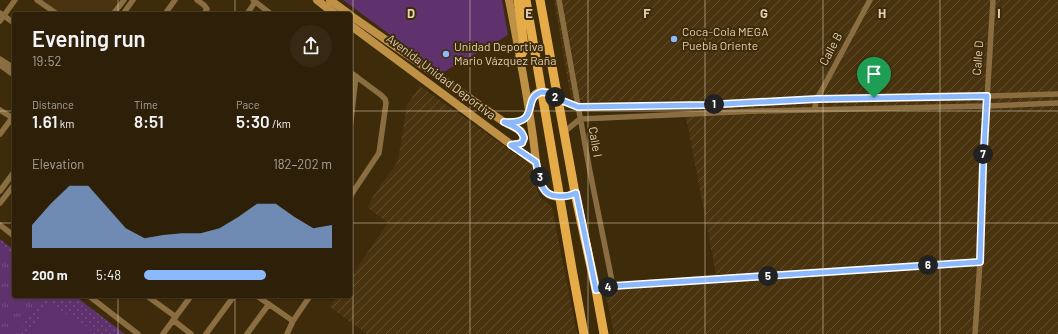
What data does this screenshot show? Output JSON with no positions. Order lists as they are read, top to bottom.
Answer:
{
  "streets": {
    "street": [
      "Calle B",
      "Calle D",
      "Avenida Unidad Deportiva",
      "Calle I"
    ]
  },
  "places": ["Coca-Cola MEGA Puebla Oriente", "Unidad Deportiva Mario Vázquez Raña"],
  "page": {
    "heading": ["Evening run", "19:52"],
    "stats": [
      ["Distance", "1.61 km"],
      ["Time", "8:51"],
      ["Pace", "5:30 /km"]
    ],
    "pins": [
      "2",
      "1",
      "7",
      "3",
      "6",
      "5",
      "4"
    ],
    "chart": ["Elevation", "182–202 m"],
    "list": [
      {
        "name": "200 m",
        "note": "5:48"
      }
    ]
  },
  "grid": {
    "columns": [
      "D",
      "E",
      "F",
      "G",
      "H",
      "I"
    ]
  }
}
